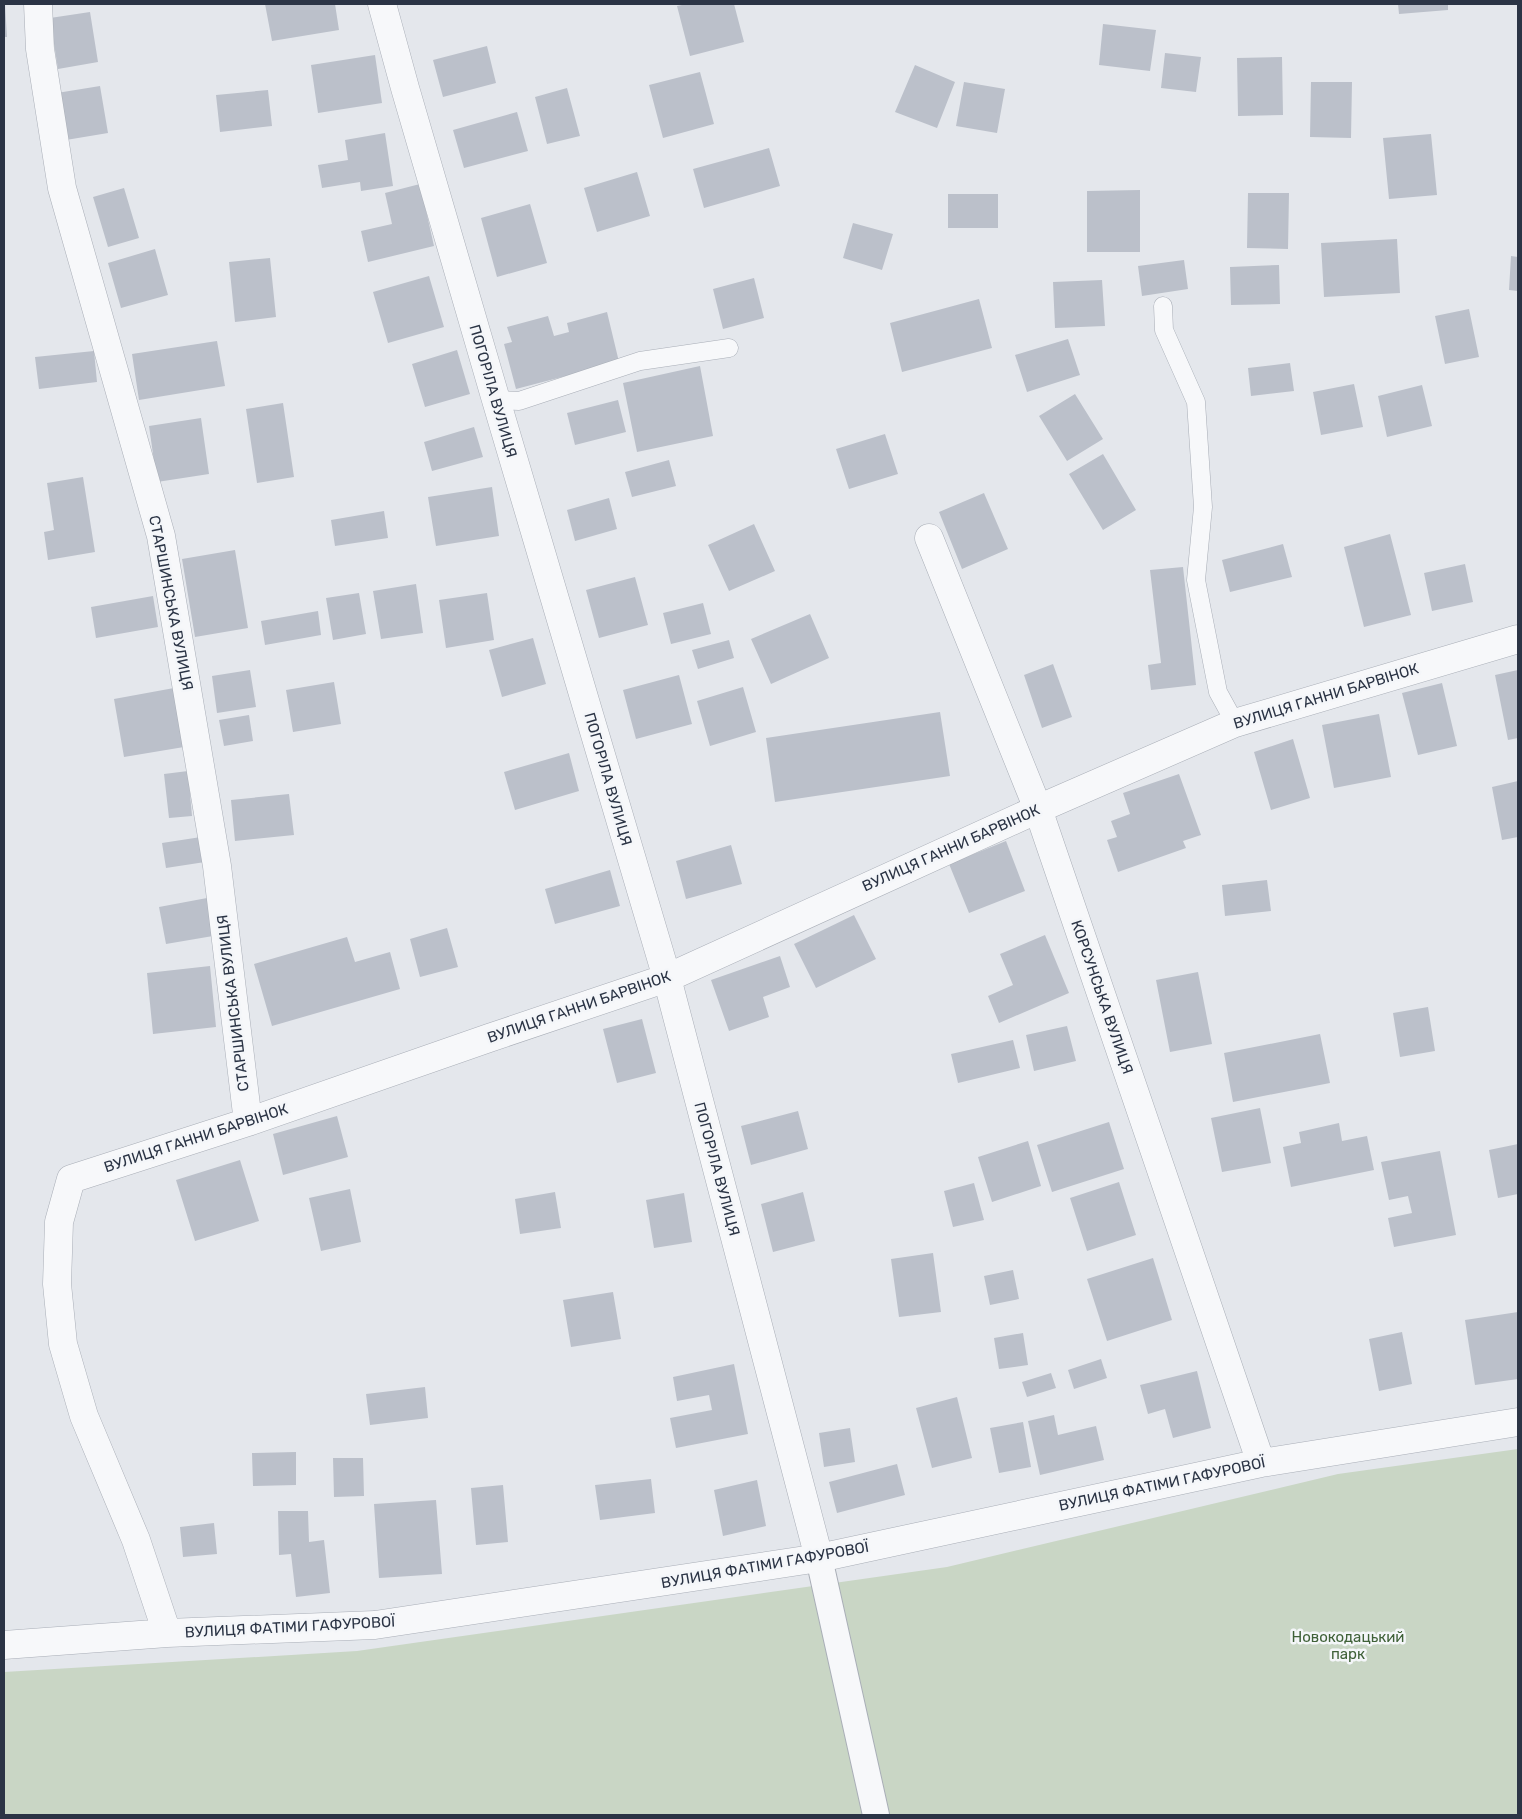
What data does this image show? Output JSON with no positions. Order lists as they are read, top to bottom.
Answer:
{
  "streets": {
    "street": [
      "ПОГОРІЛА ВУЛИЦЯ",
      "СТАРШИНСЬКА ВУЛИЦЯ",
      "ВУЛИЦЯ ГАННИ БАРВІНОК",
      "КОРСУНСЬКА ВУЛИЦЯ",
      "ВУЛИЦЯ ФАТІМИ ГАФУРОВОЇ"
    ]
  },
  "crossings": [
    ["ПОГОРІЛА ВУЛИЦЯ", "ВУЛИЦЯ ГАННИ БАРВІНОК"],
    ["ПОГОРІЛА ВУЛИЦЯ", "ВУЛИЦЯ ФАТІМИ ГАФУРОВОЇ"],
    ["СТАРШИНСЬКА ВУЛИЦЯ", "ВУЛИЦЯ ГАННИ БАРВІНОК"],
    ["ВУЛИЦЯ ГАННИ БАРВІНОК", "КОРСУНСЬКА ВУЛИЦЯ"],
    ["ВУЛИЦЯ ГАННИ БАРВІНОК", "ВУЛИЦЯ ФАТІМИ ГАФУРОВОЇ"],
    ["КОРСУНСЬКА ВУЛИЦЯ", "ВУЛИЦЯ ФАТІМИ ГАФУРОВОЇ"]
  ],
  "parks": ["Новокодацький парк"]
}
